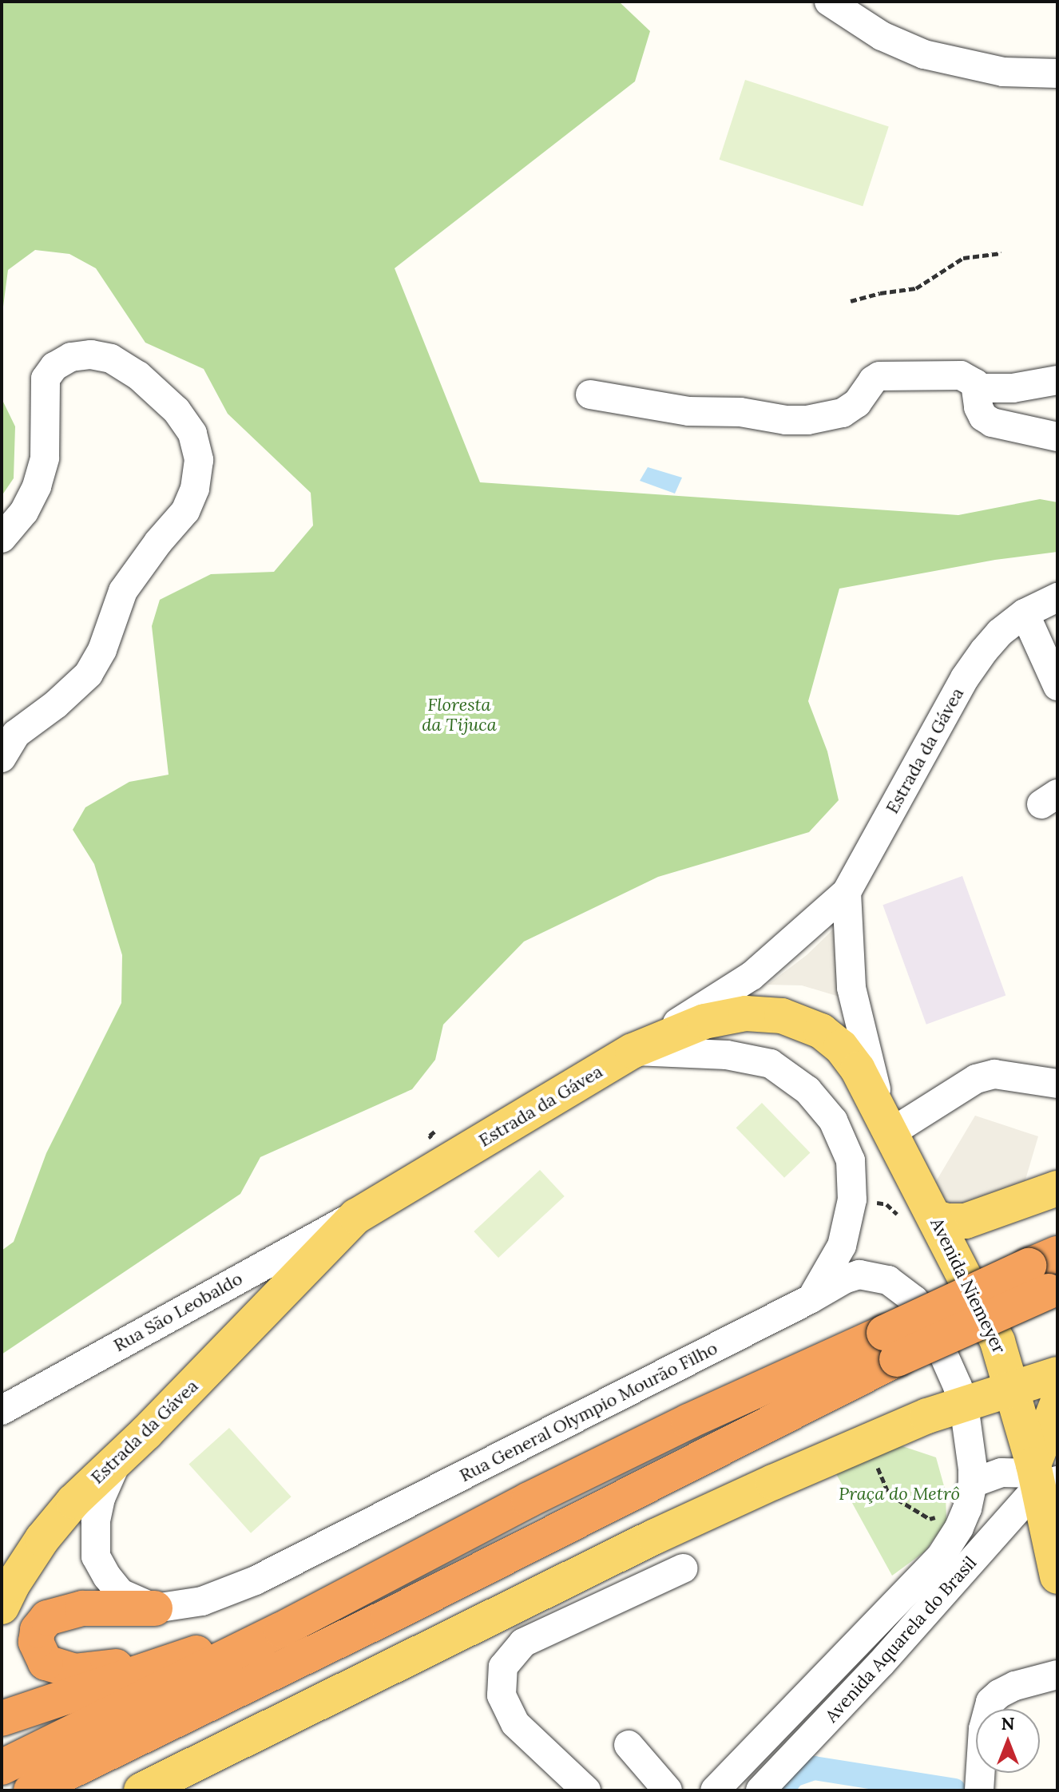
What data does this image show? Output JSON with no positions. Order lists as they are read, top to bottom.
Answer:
{
  "streets": {
    "main road": ["Estrada da Gávea", "Avenida Niemeyer"],
    "street": ["Rua São Leobaldo", "Rua General Olympio Mourão Filho", "Avenida Aquarela do Brasil"]
  },
  "crossings": [
    ["Estrada da Gávea", "Avenida Niemeyer"],
    ["Estrada da Gávea", "Rua São Leobaldo"],
    ["Avenida Niemeyer", "Avenida Aquarela do Brasil"]
  ],
  "parks": ["Floresta da Tijuca", "Praça do Metrô"],
  "north": "top"
}
